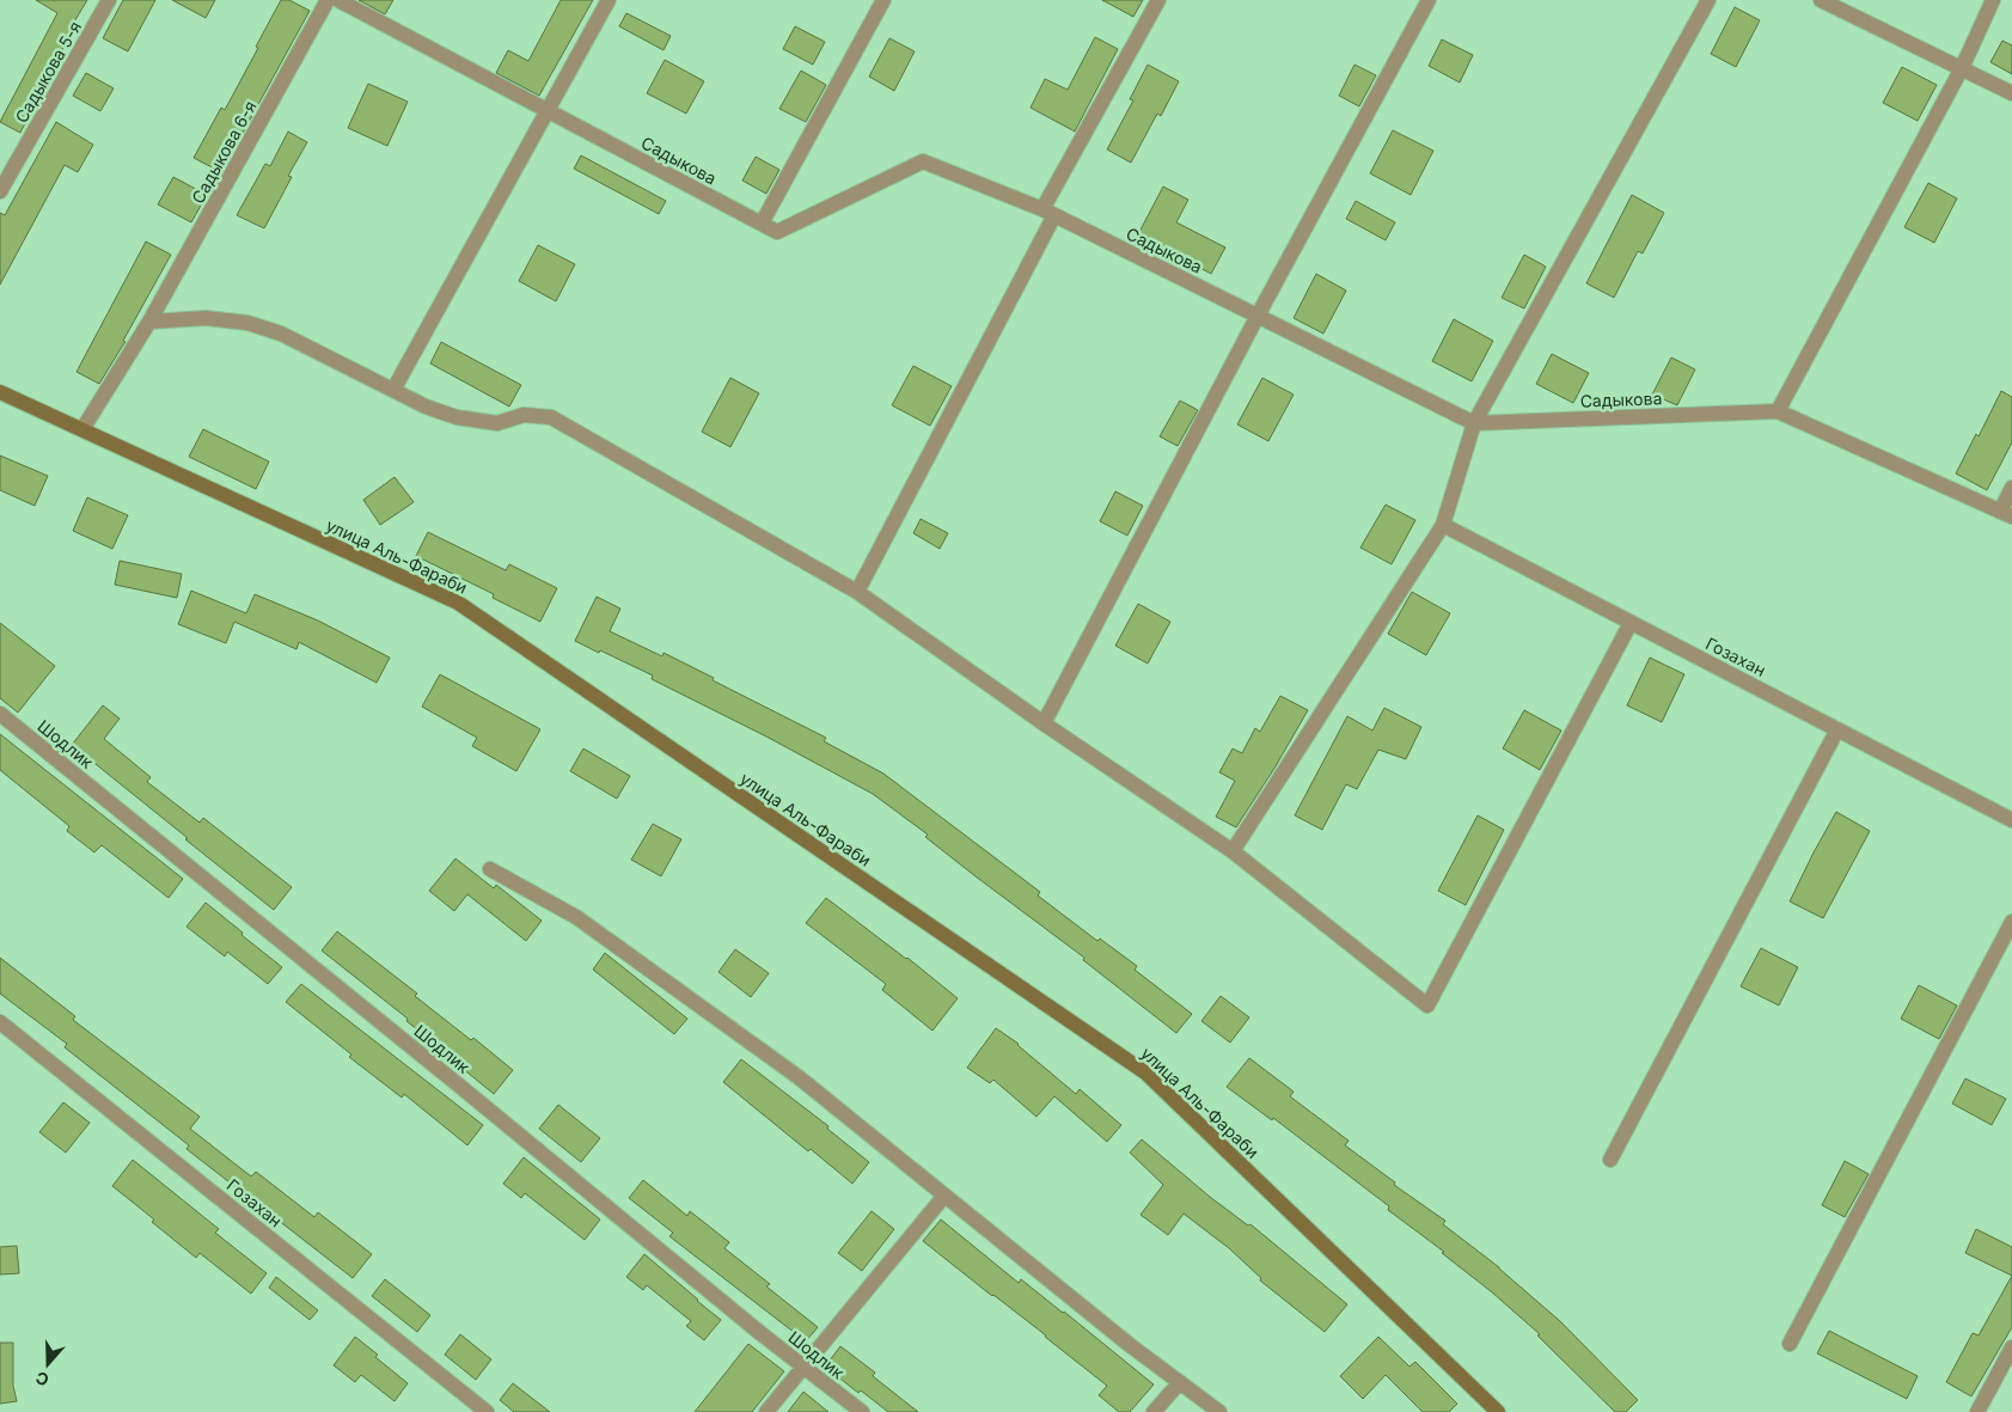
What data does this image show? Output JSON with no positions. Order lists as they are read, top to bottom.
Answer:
{
  "streets": {
    "main road": ["улица Аль-Фараби"],
    "street": [
      "Садыкова 5-я",
      "Садыкова 6-я",
      "Садыкова",
      "Гозахан",
      "Шодлик"
    ]
  },
  "crossings": [
    ["Садыкова 6-я", "улица Аль-Фараби"]
  ],
  "north": "bottom"
}
